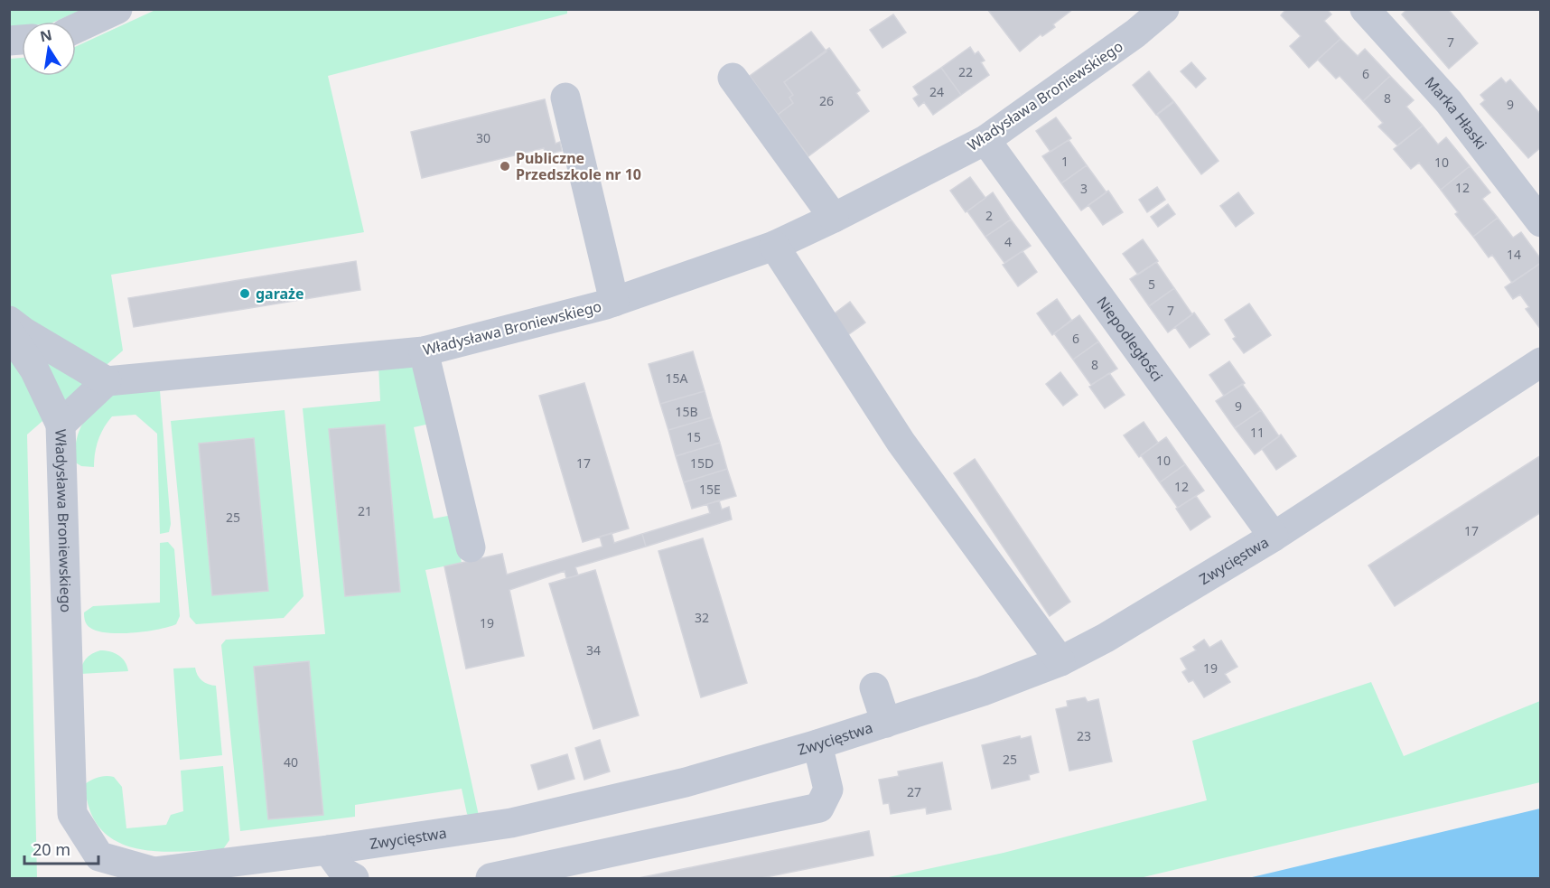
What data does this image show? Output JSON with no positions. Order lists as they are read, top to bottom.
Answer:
{
  "streets": {
    "street": [
      "Władysława Broniewskiego",
      "Marka Hłaski",
      "Niepodległości",
      "Zwycięstwa"
    ]
  },
  "crossings": [
    ["Władysława Broniewskiego", "Niepodległości"],
    ["Władysława Broniewskiego", "Zwycięstwa"],
    ["Niepodległości", "Zwycięstwa"]
  ],
  "places": ["Publiczne Przedszkole nr 10", "garaże"],
  "house_numbers": [
    "7",
    "22",
    "6",
    "24",
    "8",
    "26",
    "9",
    "30",
    "1",
    "10",
    "12",
    "3",
    "2",
    "4",
    "14",
    "5",
    "7",
    "6",
    "8",
    "15A",
    "9",
    "15B",
    "11",
    "15",
    "10",
    "17",
    "15D",
    "12",
    "15E",
    "21",
    "25",
    "17",
    "32",
    "19",
    "34",
    "19",
    "23",
    "25",
    "40",
    "27"
  ],
  "scale_bar": "20 m",
  "north": "top"
}
